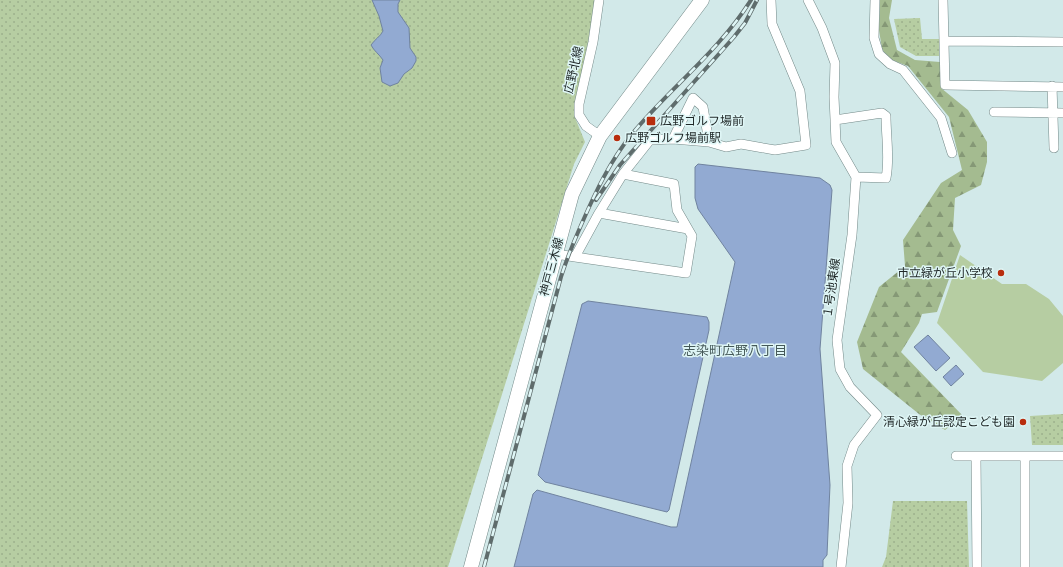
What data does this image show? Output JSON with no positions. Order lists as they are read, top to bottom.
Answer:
{
  "streets": {
    "main road": ["神戸三木線"],
    "street": ["広野北線", "１号池東線"]
  },
  "crossings": [
    ["広野北線", "神戸三木線"]
  ],
  "districts": ["志染町広野八丁目"],
  "places": {
    "transit": ["広野ゴルフ場前"],
    "other": ["広野ゴルフ場前駅", "市立緑が丘小学校", "清心緑が丘認定こども園"]
  }
}
